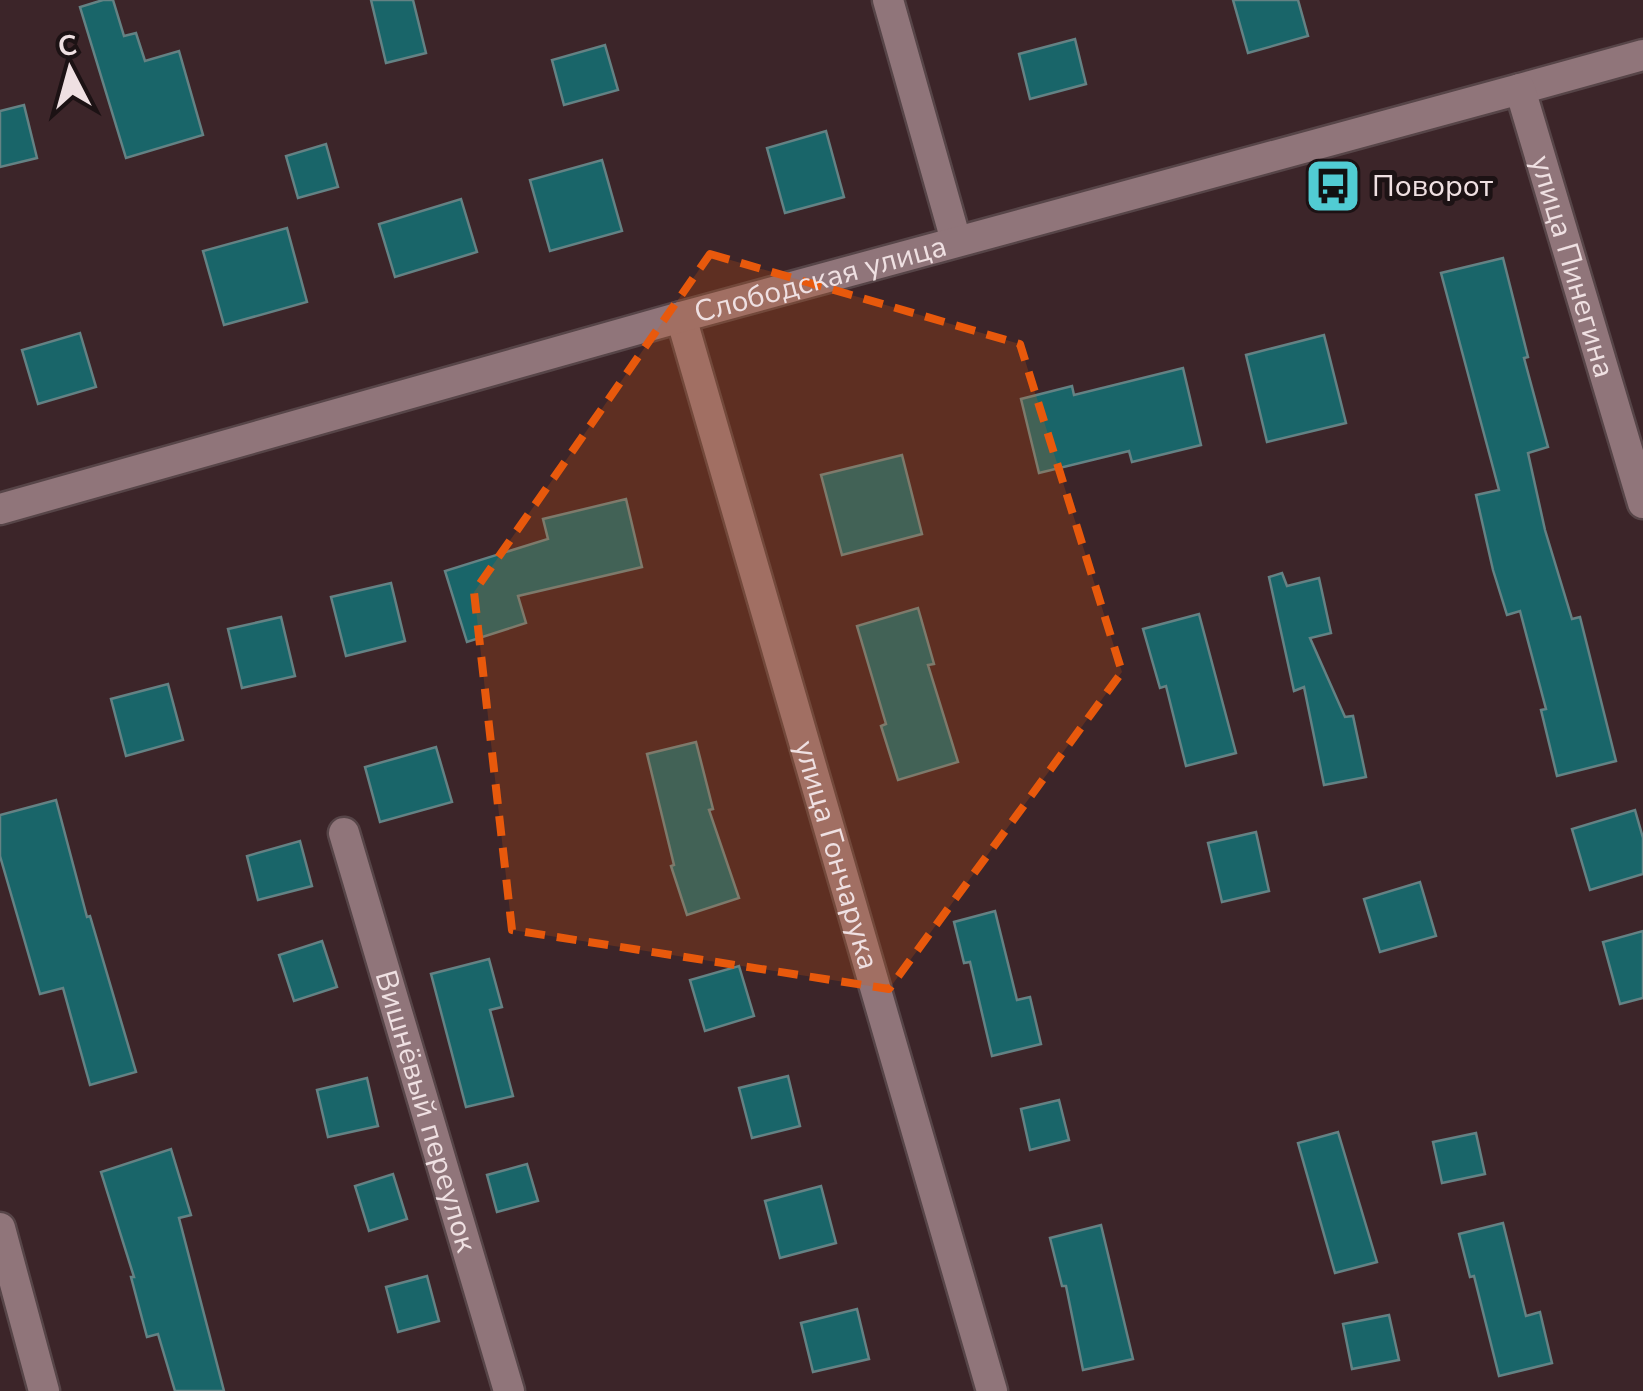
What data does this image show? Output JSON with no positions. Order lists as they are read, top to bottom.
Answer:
{
  "streets": {
    "street": [
      "улица Пинегина",
      "Слободская улица",
      "улица Гончарука",
      "Вишнёвый переулок"
    ]
  },
  "crossings": [
    ["улица Пинегина", "Слободская улица"],
    ["Слободская улица", "улица Гончарука"]
  ],
  "places": {
    "bus stop": ["Поворот"]
  },
  "north": "top"
}
